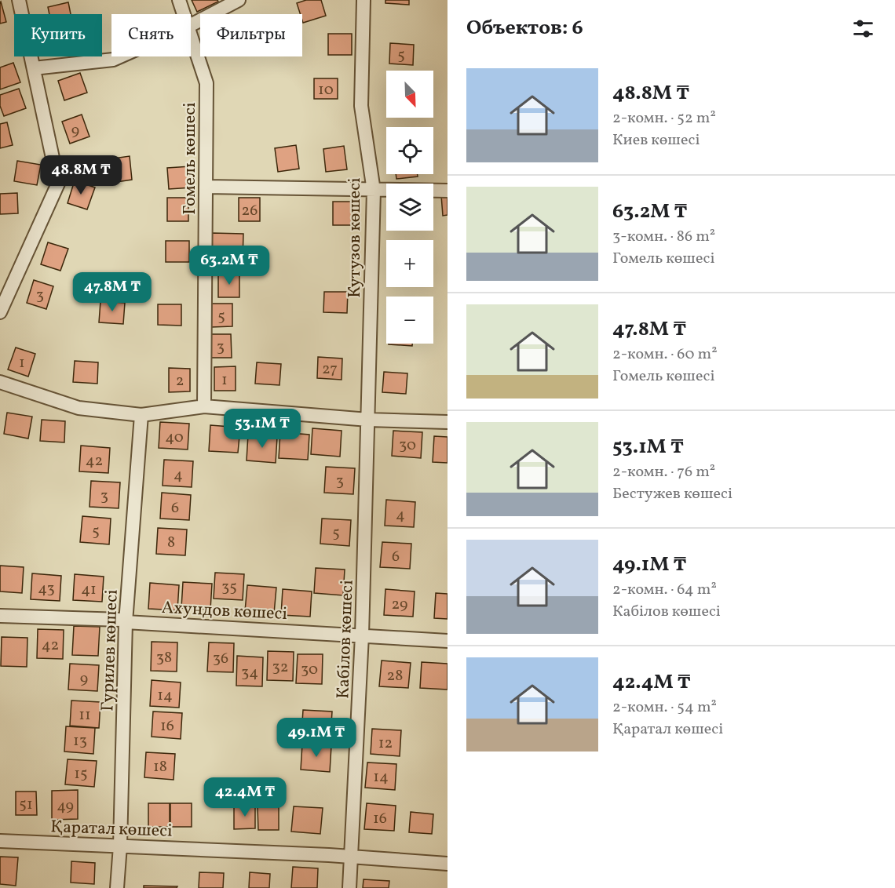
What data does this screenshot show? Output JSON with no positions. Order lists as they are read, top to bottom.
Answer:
{
  "streets": {
    "street": [
      "Гомель көшесі",
      "Кутузов көшесі",
      "Ахундов көшесі",
      "Кабілов көшесі",
      "Гурилев көшесі",
      "Қаратал көшесі"
    ]
  },
  "crossings": [
    ["Кутузов көшесі", "Кабілов көшесі"],
    ["Ахундов көшесі", "Кабілов көшесі"],
    ["Ахундов көшесі", "Гурилев көшесі"],
    ["Кабілов көшесі", "Қаратал көшесі"],
    ["Гурилев көшесі", "Қаратал көшесі"]
  ],
  "house_numbers": [
    "5",
    "10",
    "9",
    "26",
    "3",
    "5",
    "3",
    "1",
    "27",
    "1",
    "2",
    "40",
    "30",
    "42",
    "4",
    "3",
    "3",
    "6",
    "4",
    "5",
    "5",
    "8",
    "6",
    "35",
    "43",
    "41",
    "29",
    "42",
    "38",
    "36",
    "32",
    "30",
    "34",
    "28",
    "9",
    "14",
    "11",
    "16",
    "13",
    "12",
    "18",
    "15",
    "14",
    "51",
    "49",
    "16"
  ],
  "north": "bottom right",
  "page": {
    "heading": "Объектов: 6",
    "chip": ["Купить", "Снять", "Фильтры"],
    "list": [
      {
        "name": "48.8M ₸",
        "note": "2-комн. · 52 m² · Киев көшесі"
      },
      {
        "name": "63.2M ₸",
        "note": "3-комн. · 86 m² · Гомель көшесі"
      },
      {
        "name": "47.8M ₸",
        "note": "2-комн. · 60 m² · Гомель көшесі"
      },
      {
        "name": "53.1M ₸",
        "note": "2-комн. · 76 m² · Бестужев көшесі"
      },
      {
        "name": "49.1M ₸",
        "note": "2-комн. · 64 m² · Кабілов көшесі"
      },
      {
        "name": "42.4M ₸",
        "note": "2-комн. · 54 m² · Қаратал көшесі"
      }
    ],
    "map_buttons": ["+", "−"],
    "price": [
      "48.8M ₸",
      "63.2M ₸",
      "47.8M ₸",
      "53.1M ₸",
      "49.1M ₸",
      "42.4M ₸"
    ]
  }
}
